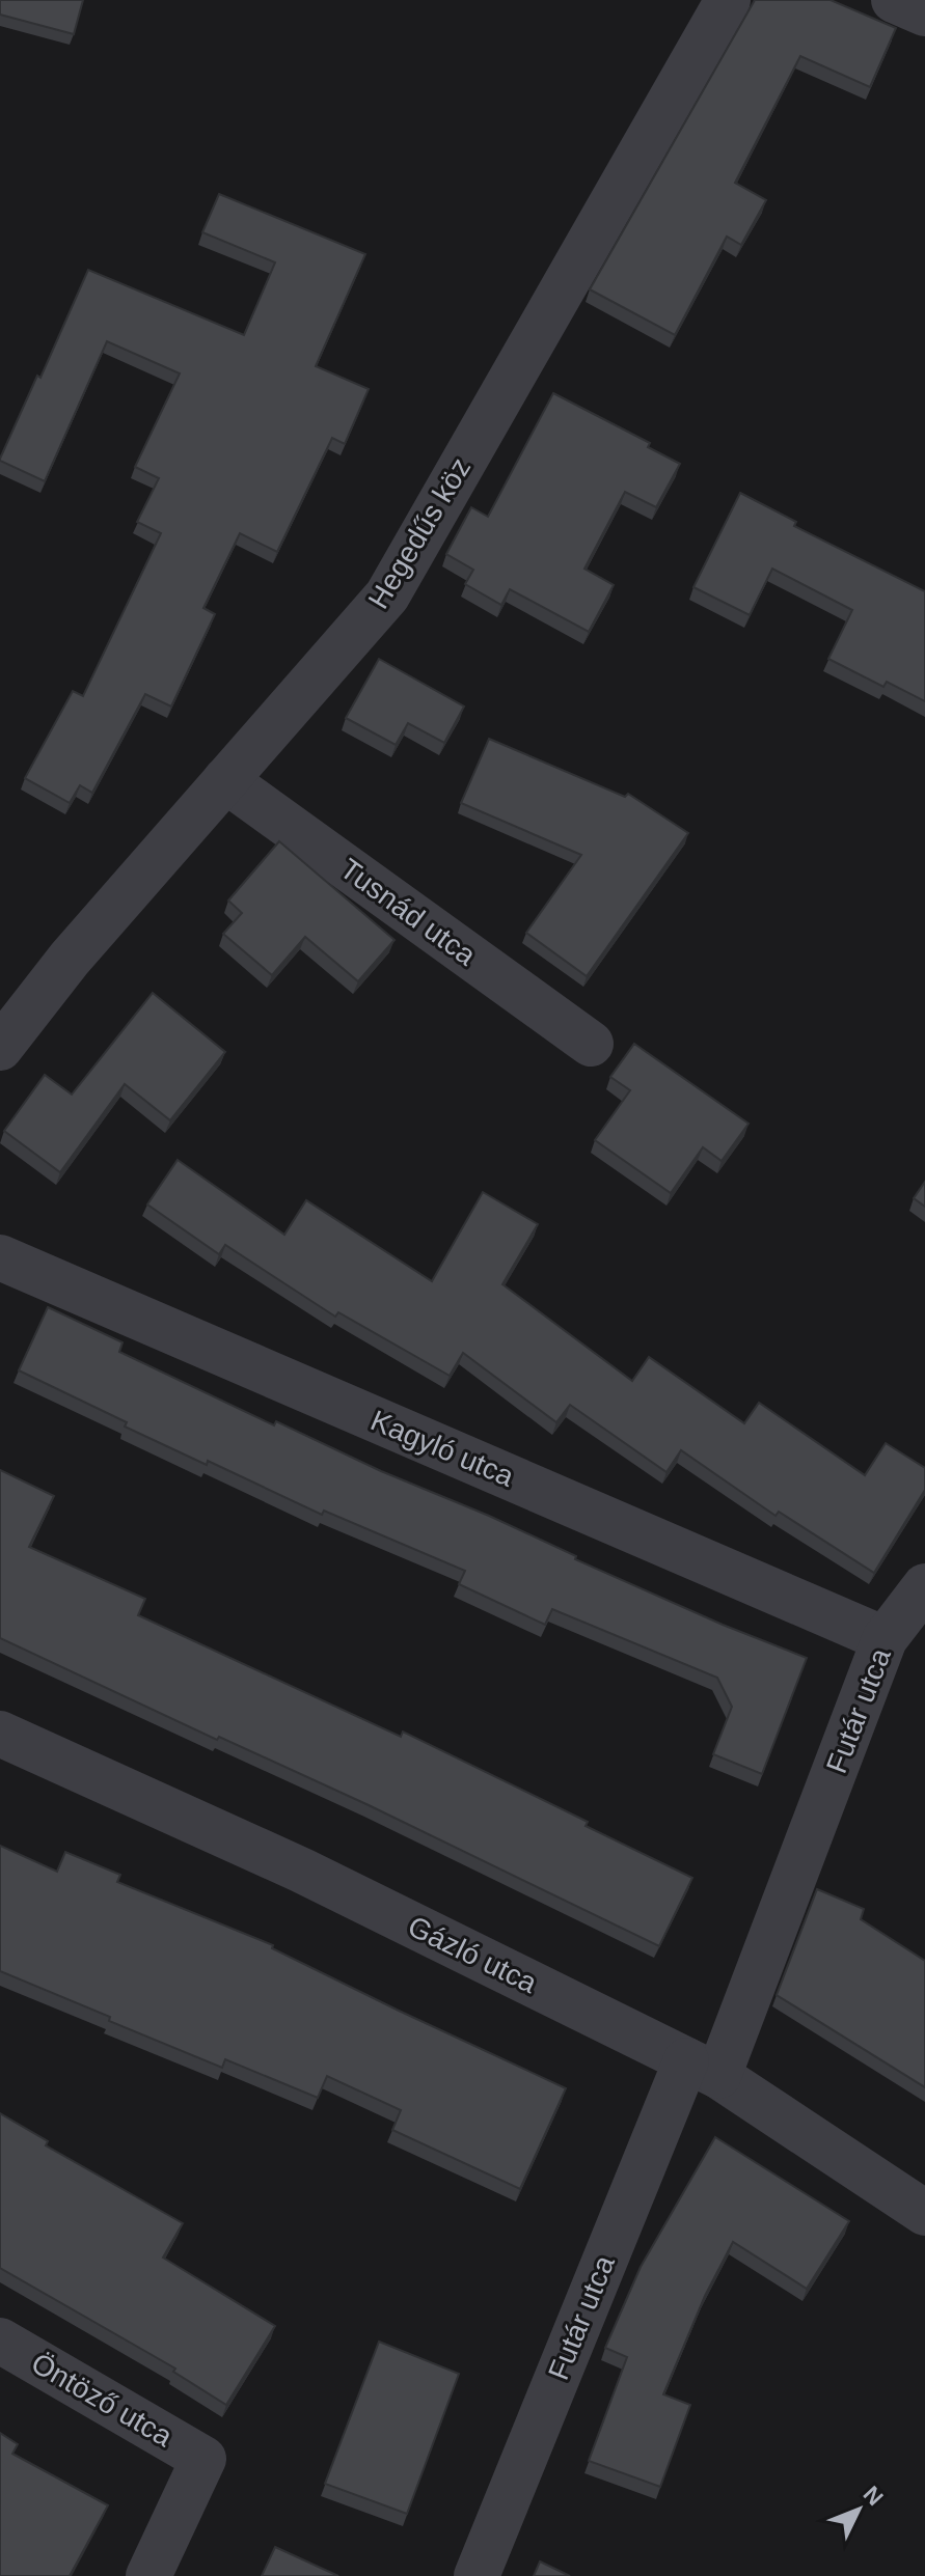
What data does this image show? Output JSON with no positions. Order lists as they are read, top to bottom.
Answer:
{
  "streets": {
    "street": [
      "Hegedűs köz",
      "Tusnád utca",
      "Kagyló utca",
      "Futár utca",
      "Gázló utca",
      "Öntöző utca"
    ]
  },
  "crossings": [
    ["Hegedűs köz", "Tusnád utca"],
    ["Kagyló utca", "Futár utca"],
    ["Futár utca", "Gázló utca"]
  ],
  "north": "top right"
}
